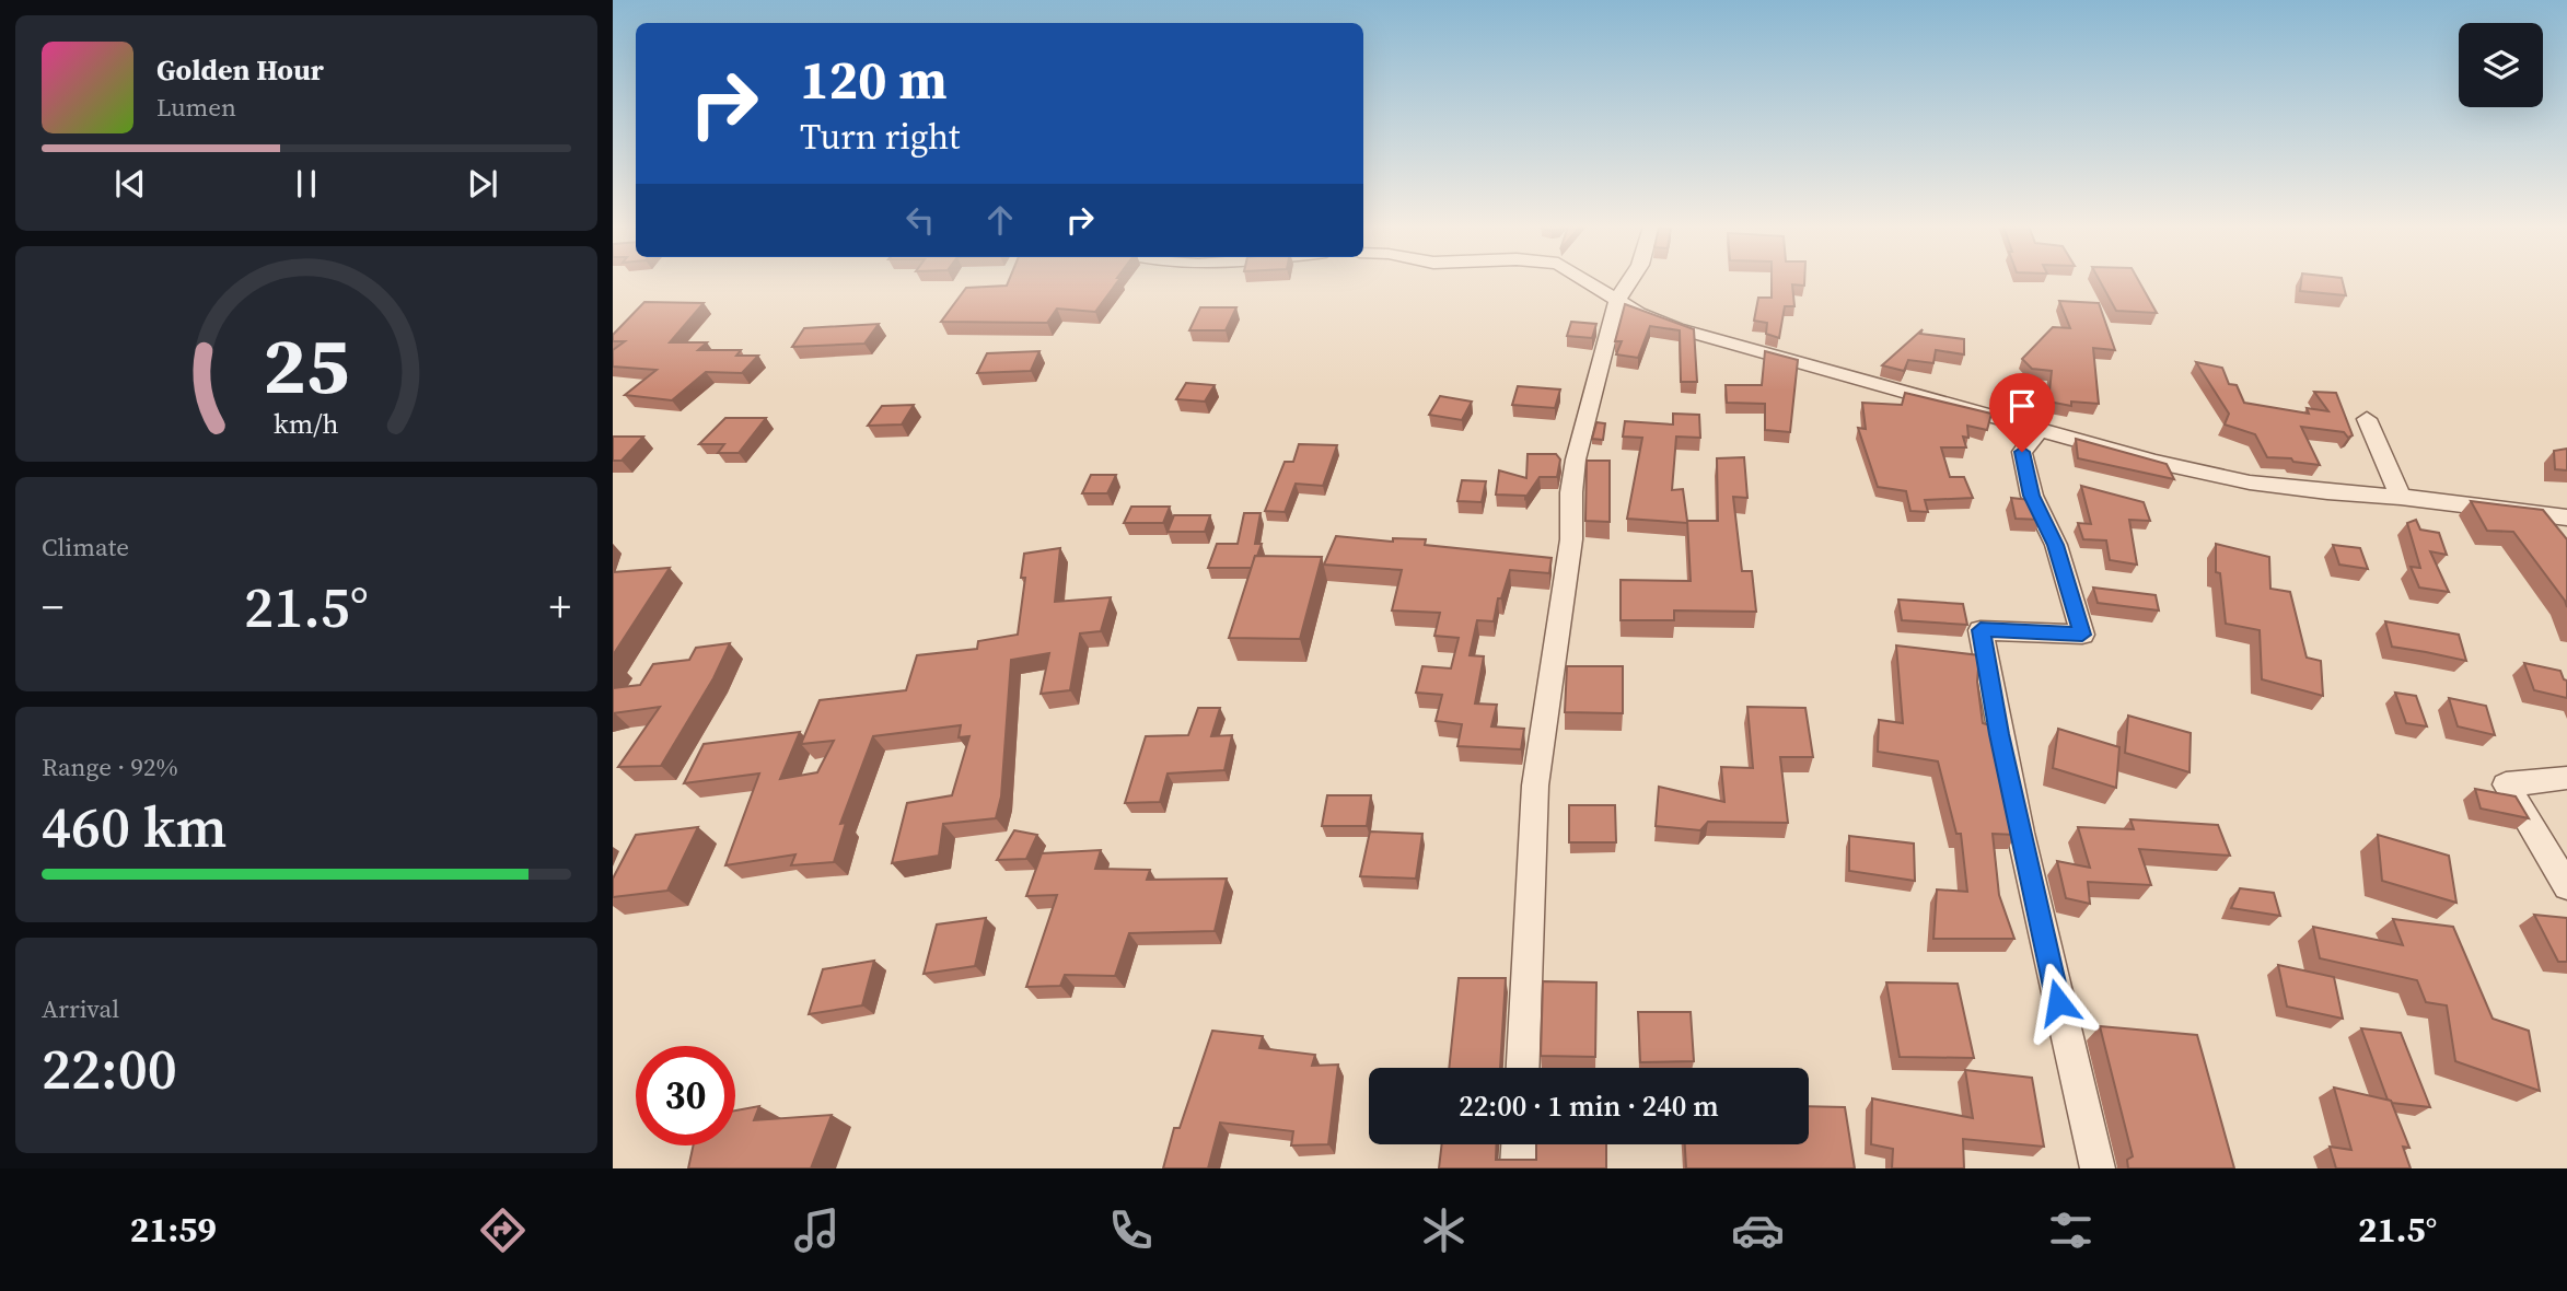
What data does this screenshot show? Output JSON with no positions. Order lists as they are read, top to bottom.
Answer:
{
  "page": {
    "turn": ["120 m", "Turn right"],
    "song": ["Golden Hour", "Lumen"],
    "tile": [
      "Climate",
      ["Range · 92%", "460 km"],
      ["Arrival", "22:00"]
    ],
    "heat": ["−", "21.5°", "+"],
    "limit": "30",
    "trip": "22:00 · 1 min · 240 m",
    "tabs": ["21:59", "21.5°"],
    "gauge": ["25", "km/h"]
  }
}
